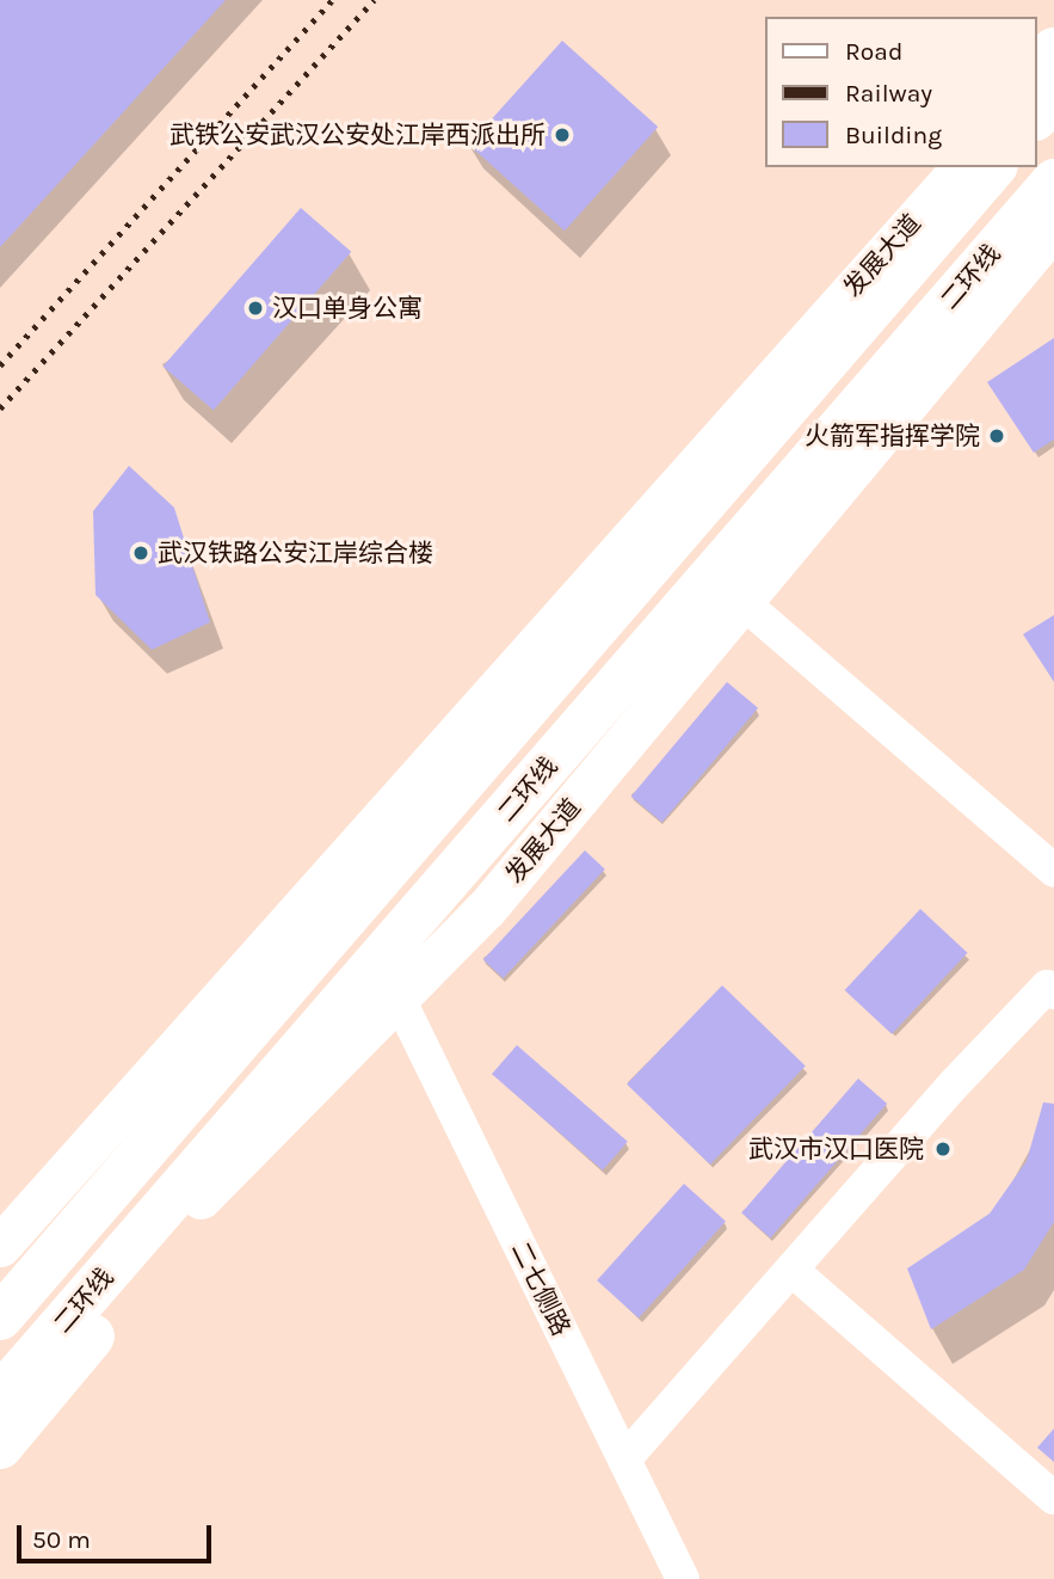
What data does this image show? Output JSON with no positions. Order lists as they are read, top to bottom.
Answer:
{
  "streets": {
    "highway": ["二环线"],
    "main road": ["发展大道"],
    "street": ["二七侧路"]
  },
  "crossings": [
    ["发展大道", "二七侧路"]
  ],
  "places": [
    "武铁公安武汉公安处江岸西派出所",
    "汉口单身公寓",
    "火箭军指挥学院",
    "武汉铁路公安江岸综合楼",
    "武汉市汉口医院"
  ],
  "legend": ["Road", "Railway", "Building"],
  "scale_bar": "50 m"
}
